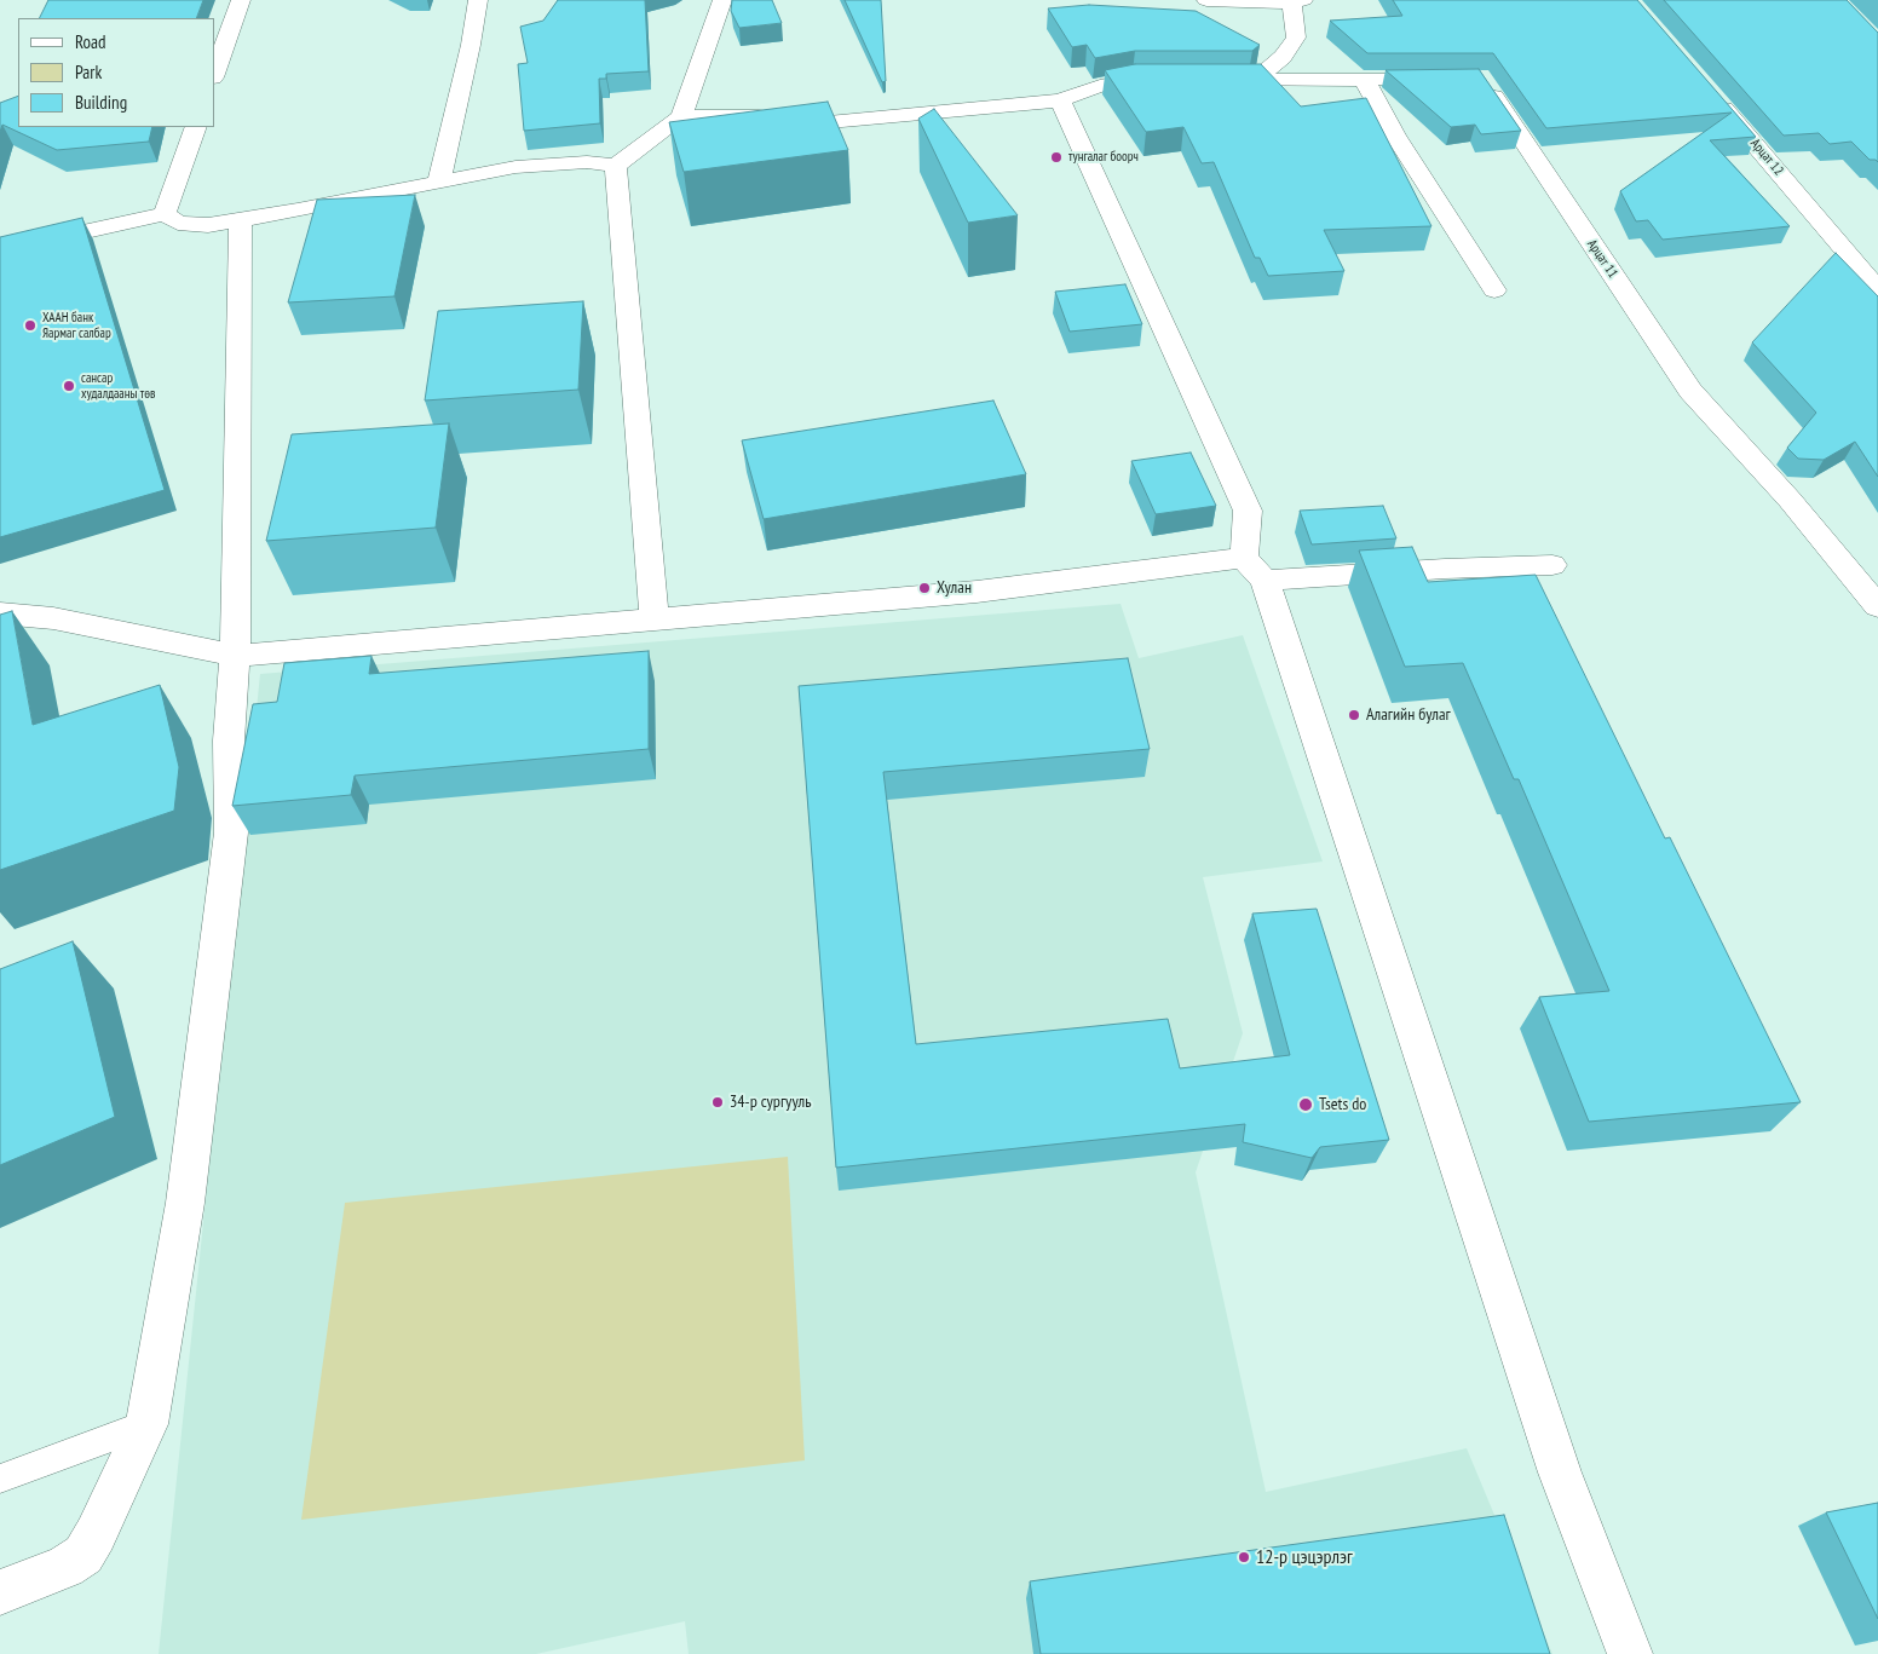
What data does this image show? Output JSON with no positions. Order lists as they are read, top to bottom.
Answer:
{
  "streets": {
    "street": ["Арцат 12", "Арцат 11"]
  },
  "places": [
    "тунгалаг боорч",
    "ХААН банк Яармаг салбар",
    "сансар худалдааны төв",
    "Хулан",
    "Алагийн булаг",
    "34-р сургууль",
    "Tsets do",
    "12-р цэцэрлэг"
  ],
  "legend": ["Road", "Park", "Building"]
}
